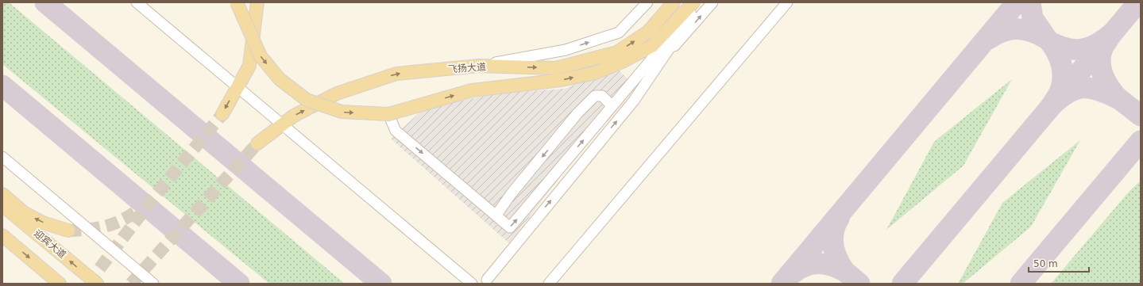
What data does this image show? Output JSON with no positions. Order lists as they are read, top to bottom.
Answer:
{
  "streets": {
    "main road": ["飞扬大道", "迎宾大道"]
  },
  "scale_bar": "50 m"
}
